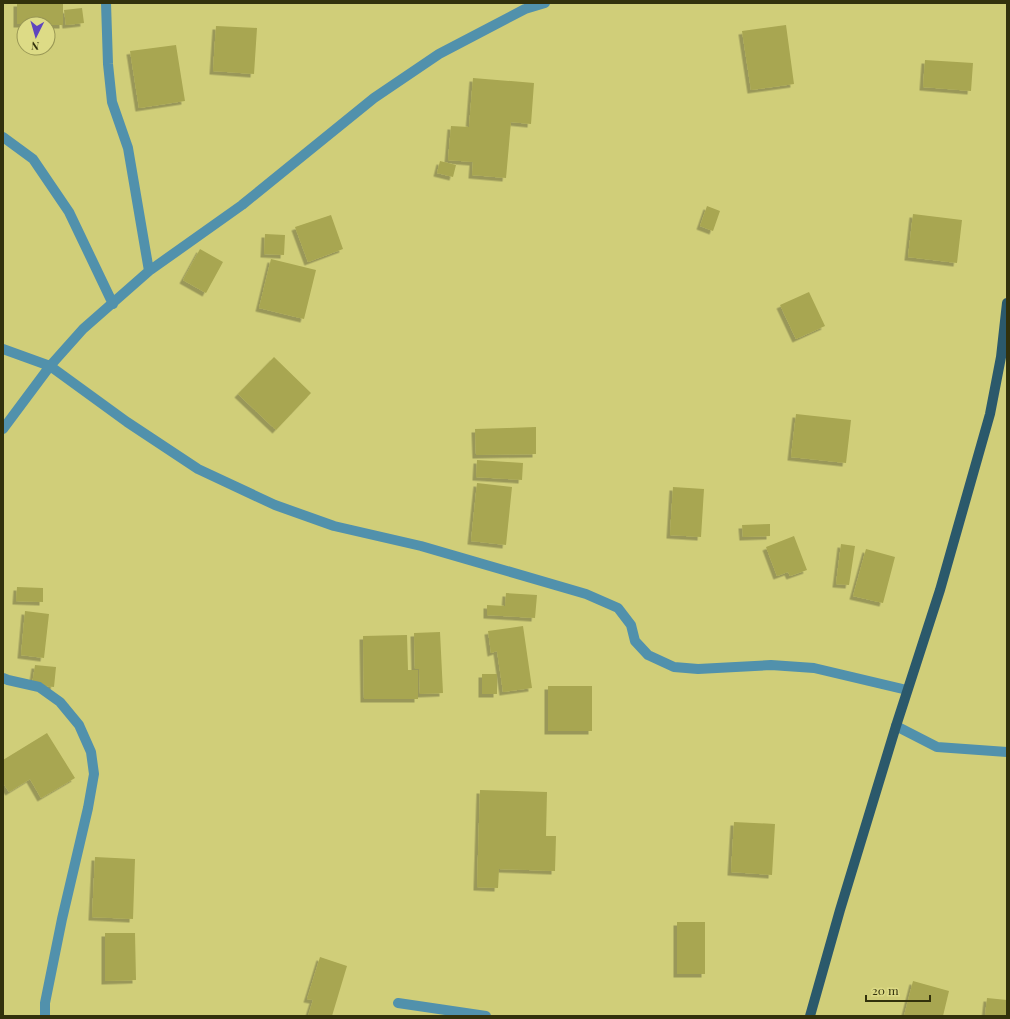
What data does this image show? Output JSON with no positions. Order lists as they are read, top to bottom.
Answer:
{
  "scale_bar": "20 m",
  "north": "bottom"
}
